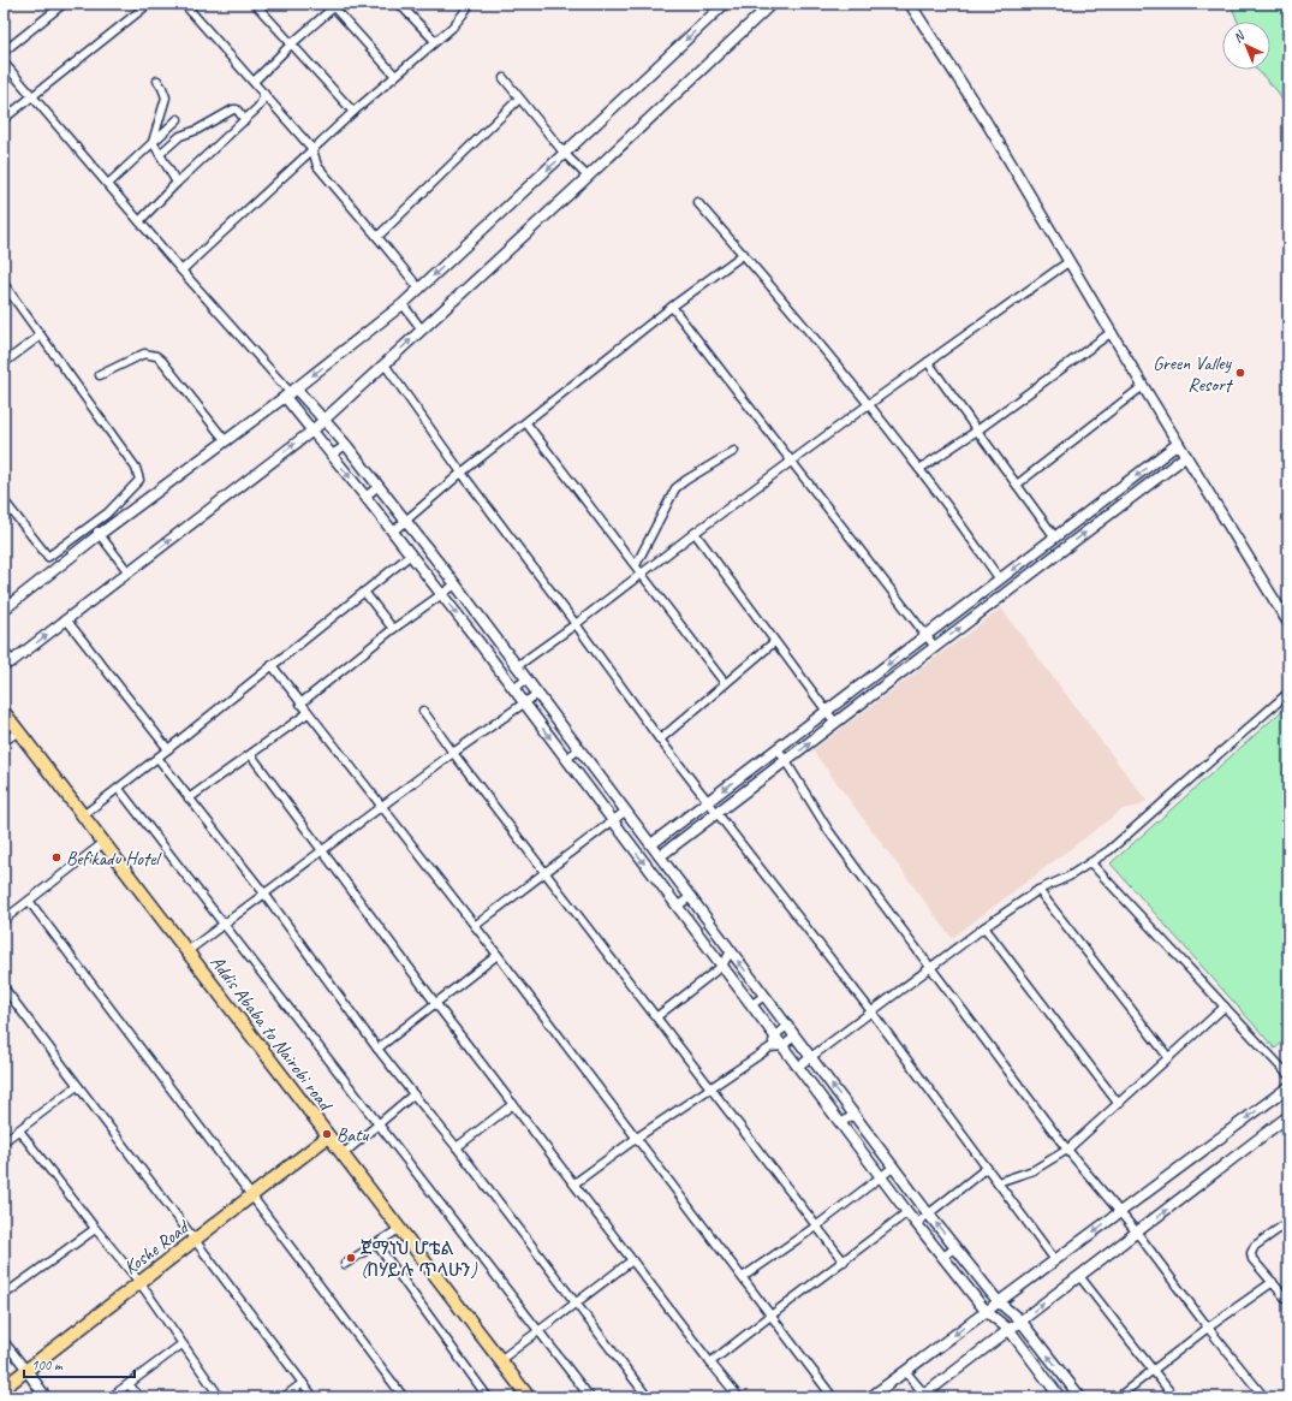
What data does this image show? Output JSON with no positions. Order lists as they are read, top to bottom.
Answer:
{
  "streets": {
    "main road": ["Addis Ababa to Nairobi road", "Koshe Road"]
  },
  "crossings": [
    ["Addis Ababa to Nairobi road", "Koshe Road"]
  ],
  "places": [
    "Green Valley Resort",
    "Befikadu Hotel",
    "Batu",
    "ጀማነህ ሆቴል (በሃይሉ ጥላሁን)"
  ],
  "scale_bar": "100 m",
  "north": "top left"
}
